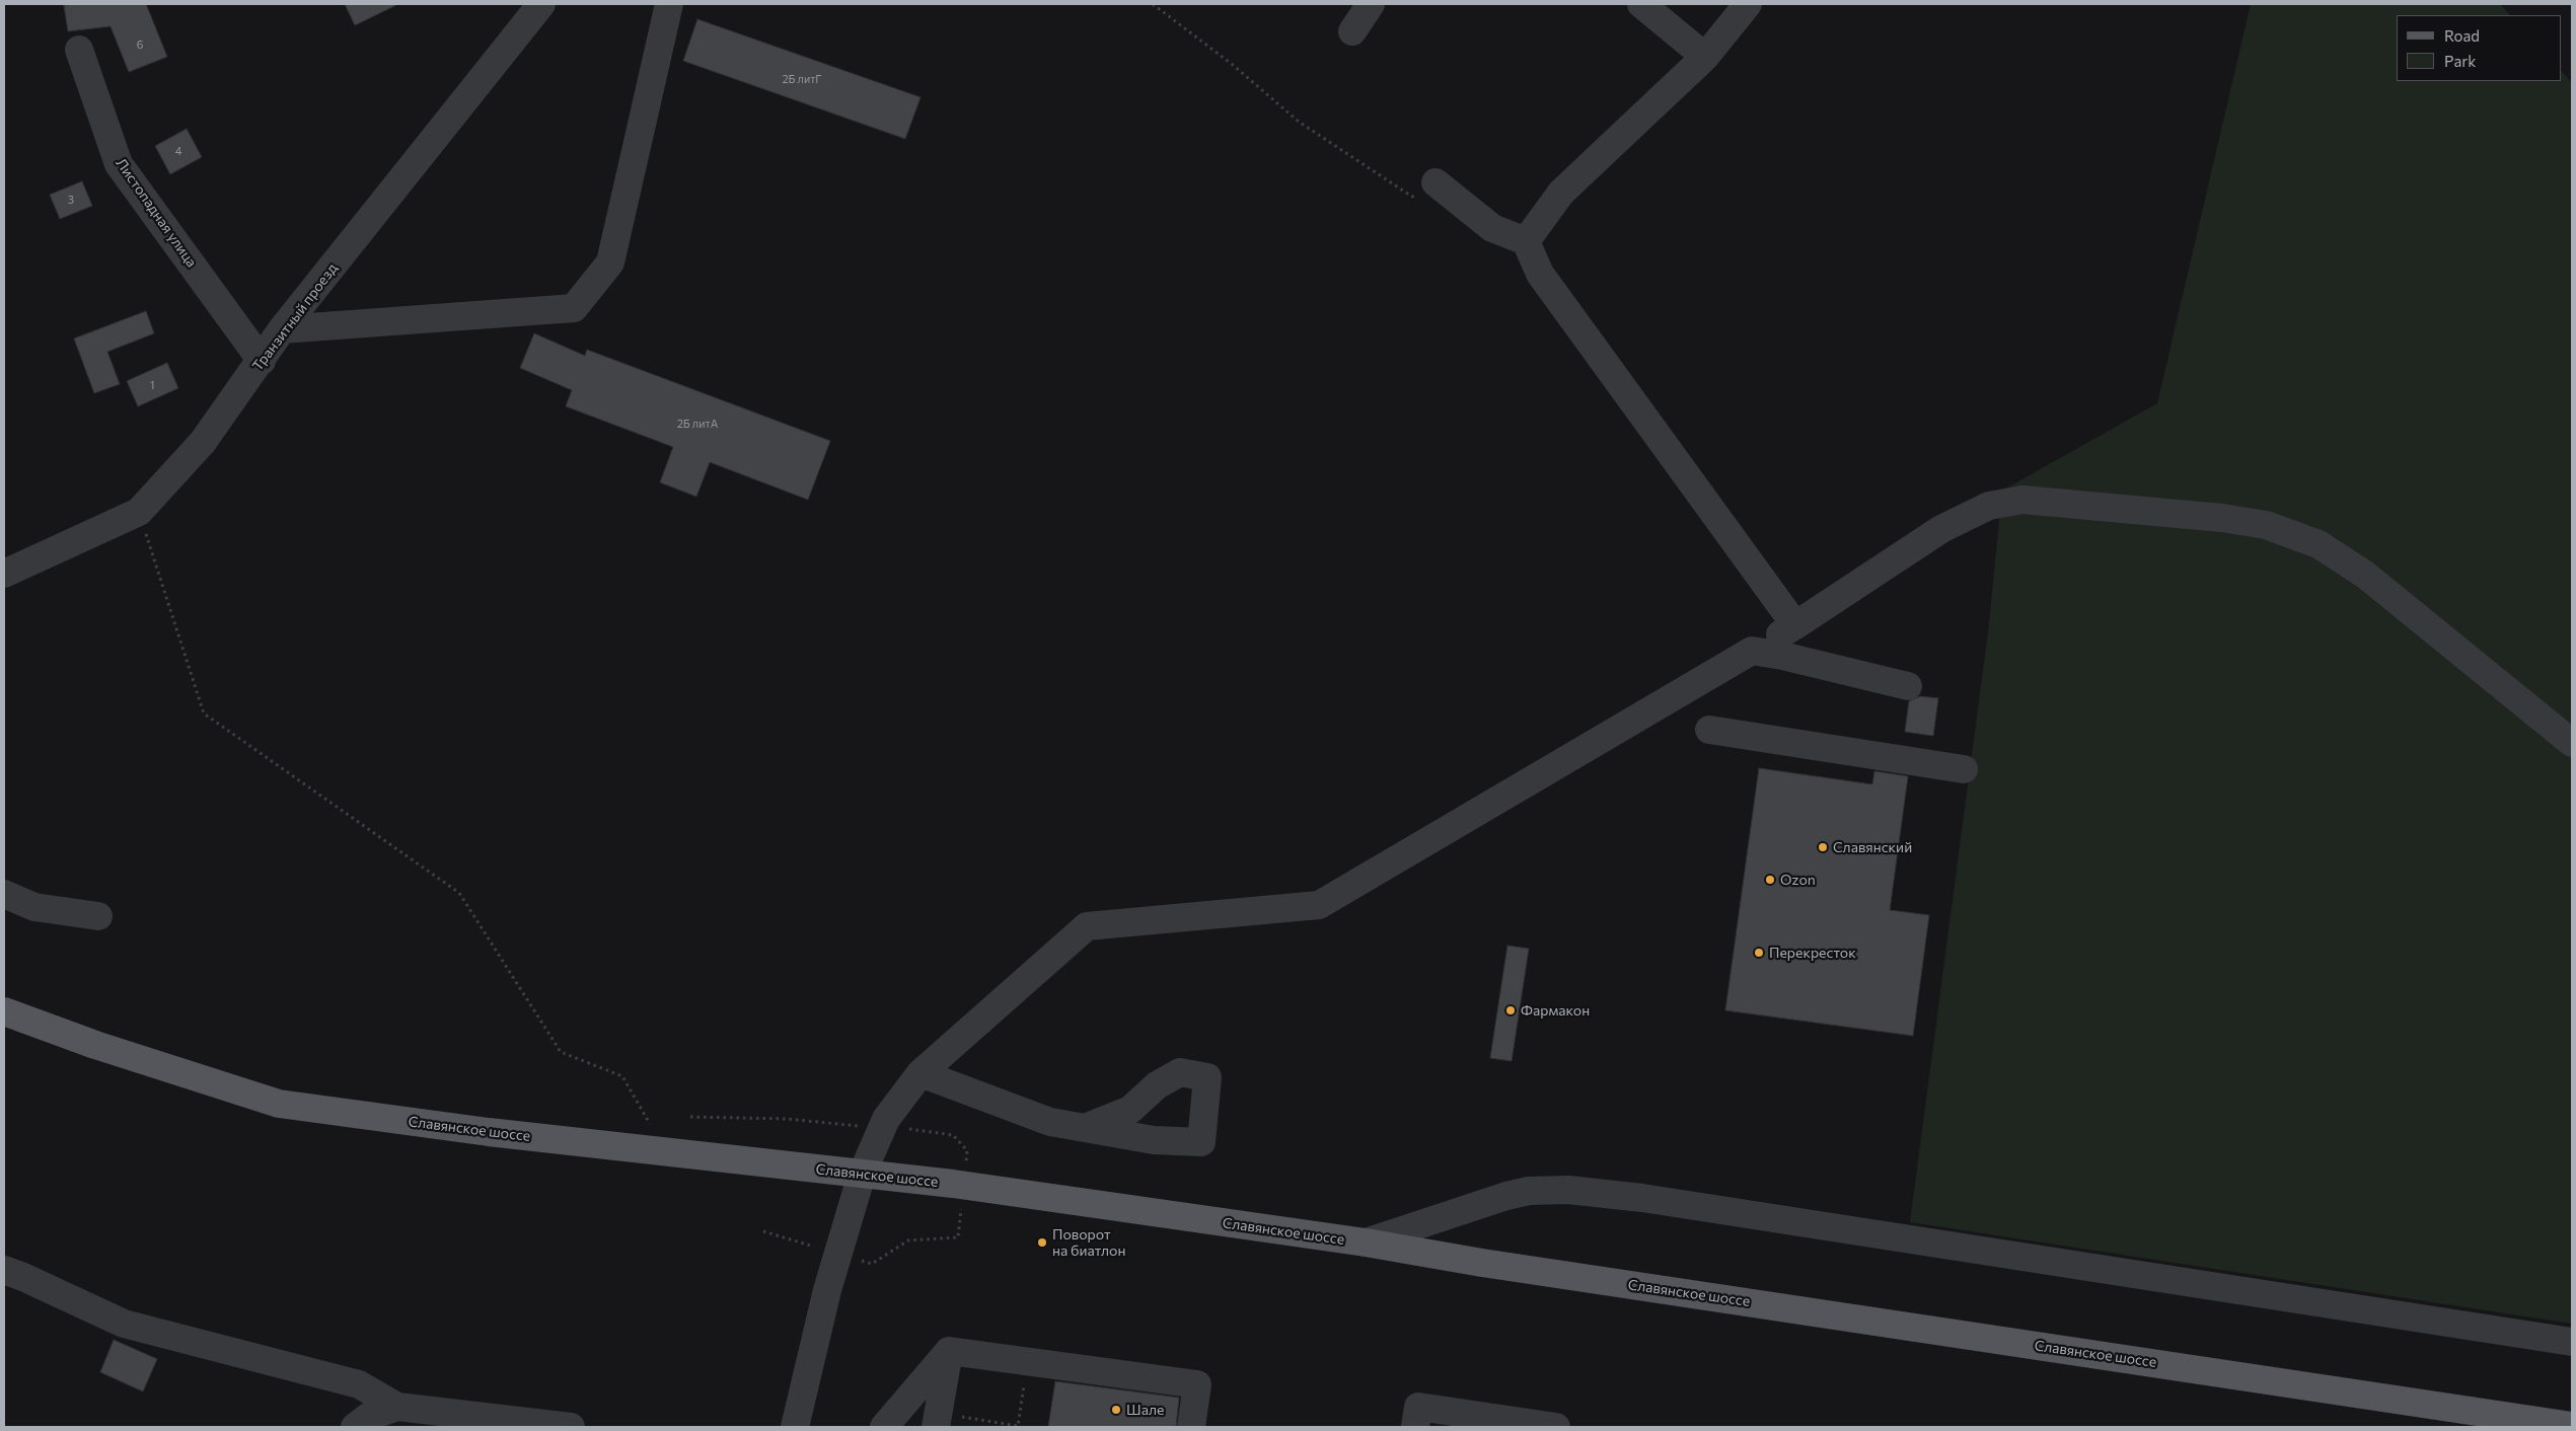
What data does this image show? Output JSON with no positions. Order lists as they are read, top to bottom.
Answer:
{
  "streets": {
    "main road": ["Славянское шоссе"],
    "street": ["Листопадная улица", "Транзитный проезд"]
  },
  "crossings": [
    ["Листопадная улица", "Транзитный проезд"]
  ],
  "places": [
    "Славянский",
    "Ozon",
    "Перекресток",
    "Фармакон",
    "Поворот на биатлон",
    "Шале"
  ],
  "house_numbers": [
    "6",
    "2Б литГ",
    "4",
    "3",
    "1",
    "2Б литА"
  ],
  "legend": ["Road", "Park"]
}
